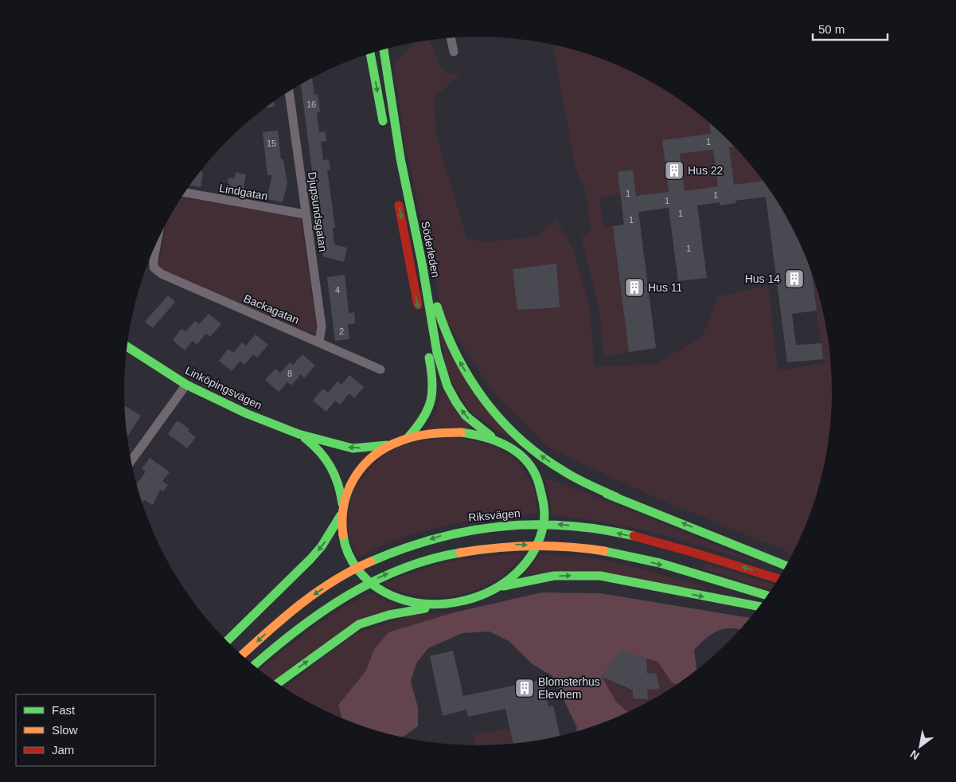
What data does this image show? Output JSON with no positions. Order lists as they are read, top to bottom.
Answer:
{
  "streets": {
    "main road": ["Söderleden", "Linköpingsvägen", "Riksvägen"],
    "street": ["Lindgatan", "Djupsundsgatan", "Backagatan"]
  },
  "crossings": [
    ["Lindgatan", "Djupsundsgatan"],
    ["Djupsundsgatan", "Backagatan"]
  ],
  "places": {
    "building": [
      "Hus 22",
      "Hus 14",
      "Hus 11",
      "Blomsterhus Elevhem"
    ]
  },
  "house_numbers": [
    "16",
    "1",
    "15",
    "1",
    "1",
    "1",
    "1",
    "1",
    "1",
    "4",
    "2",
    "8"
  ],
  "legend": ["Fast", "Slow", "Jam"],
  "scale_bar": "50 m",
  "north": "bottom left"
}
